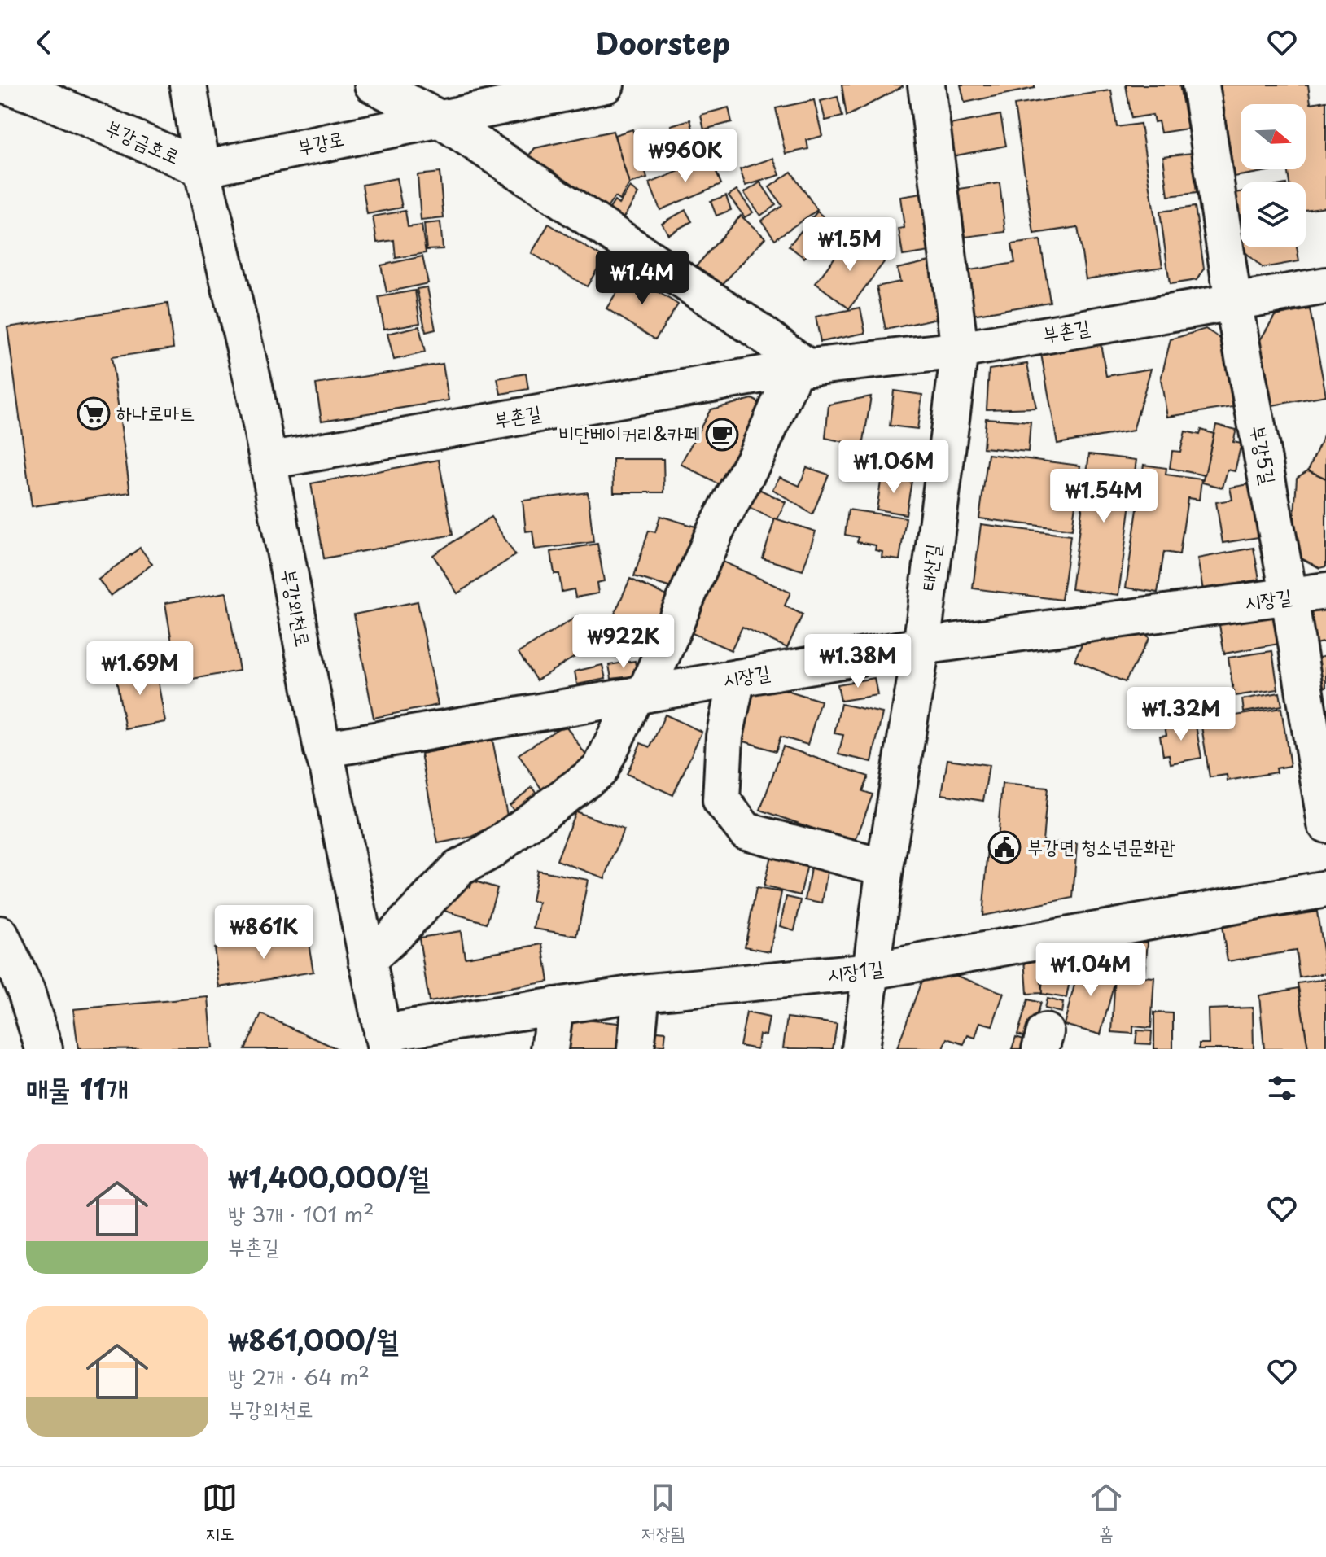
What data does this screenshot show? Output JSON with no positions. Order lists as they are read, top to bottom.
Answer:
{
  "streets": {
    "street": [
      "부강금호로",
      "부강로",
      "부촌길",
      "부강5길",
      "태산길",
      "시장길",
      "부강외천로",
      "시장1길"
    ]
  },
  "crossings": [
    ["부강금호로", "부강로"],
    ["부강금호로", "부강외천로"],
    ["부강로", "부강외천로"],
    ["부촌길", "부강5길"],
    ["부촌길", "태산길"],
    ["부촌길", "부강외천로"],
    ["부강5길", "시장길"],
    ["태산길", "시장길"],
    ["태산길", "시장1길"],
    ["시장길", "부강외천로"],
    ["부강외천로", "시장1길"]
  ],
  "places": {
    "supermarket": ["하나로마트"],
    "cafe": ["비단베이커리&카페"],
    "public building": ["부강면 청소년문화관"]
  },
  "north": "right",
  "page": {
    "header": "Doorstep",
    "price": [
      "₩960K",
      "₩1.5M",
      "₩1.4M",
      "₩1.06M",
      "₩1.54M",
      "₩922K",
      "₩1.38M",
      "₩1.69M",
      "₩1.32M",
      "₩861K",
      "₩1.04M"
    ],
    "heading": "매물 11개",
    "list": [
      {
        "name": "₩1,400,000/월",
        "note": "방 3개 · 101 m² · 부촌길"
      },
      {
        "name": "₩861,000/월",
        "note": "방 2개 · 64 m² · 부강외천로"
      }
    ],
    "tabs": ["지도", "저장됨", "홈"]
  }
}
